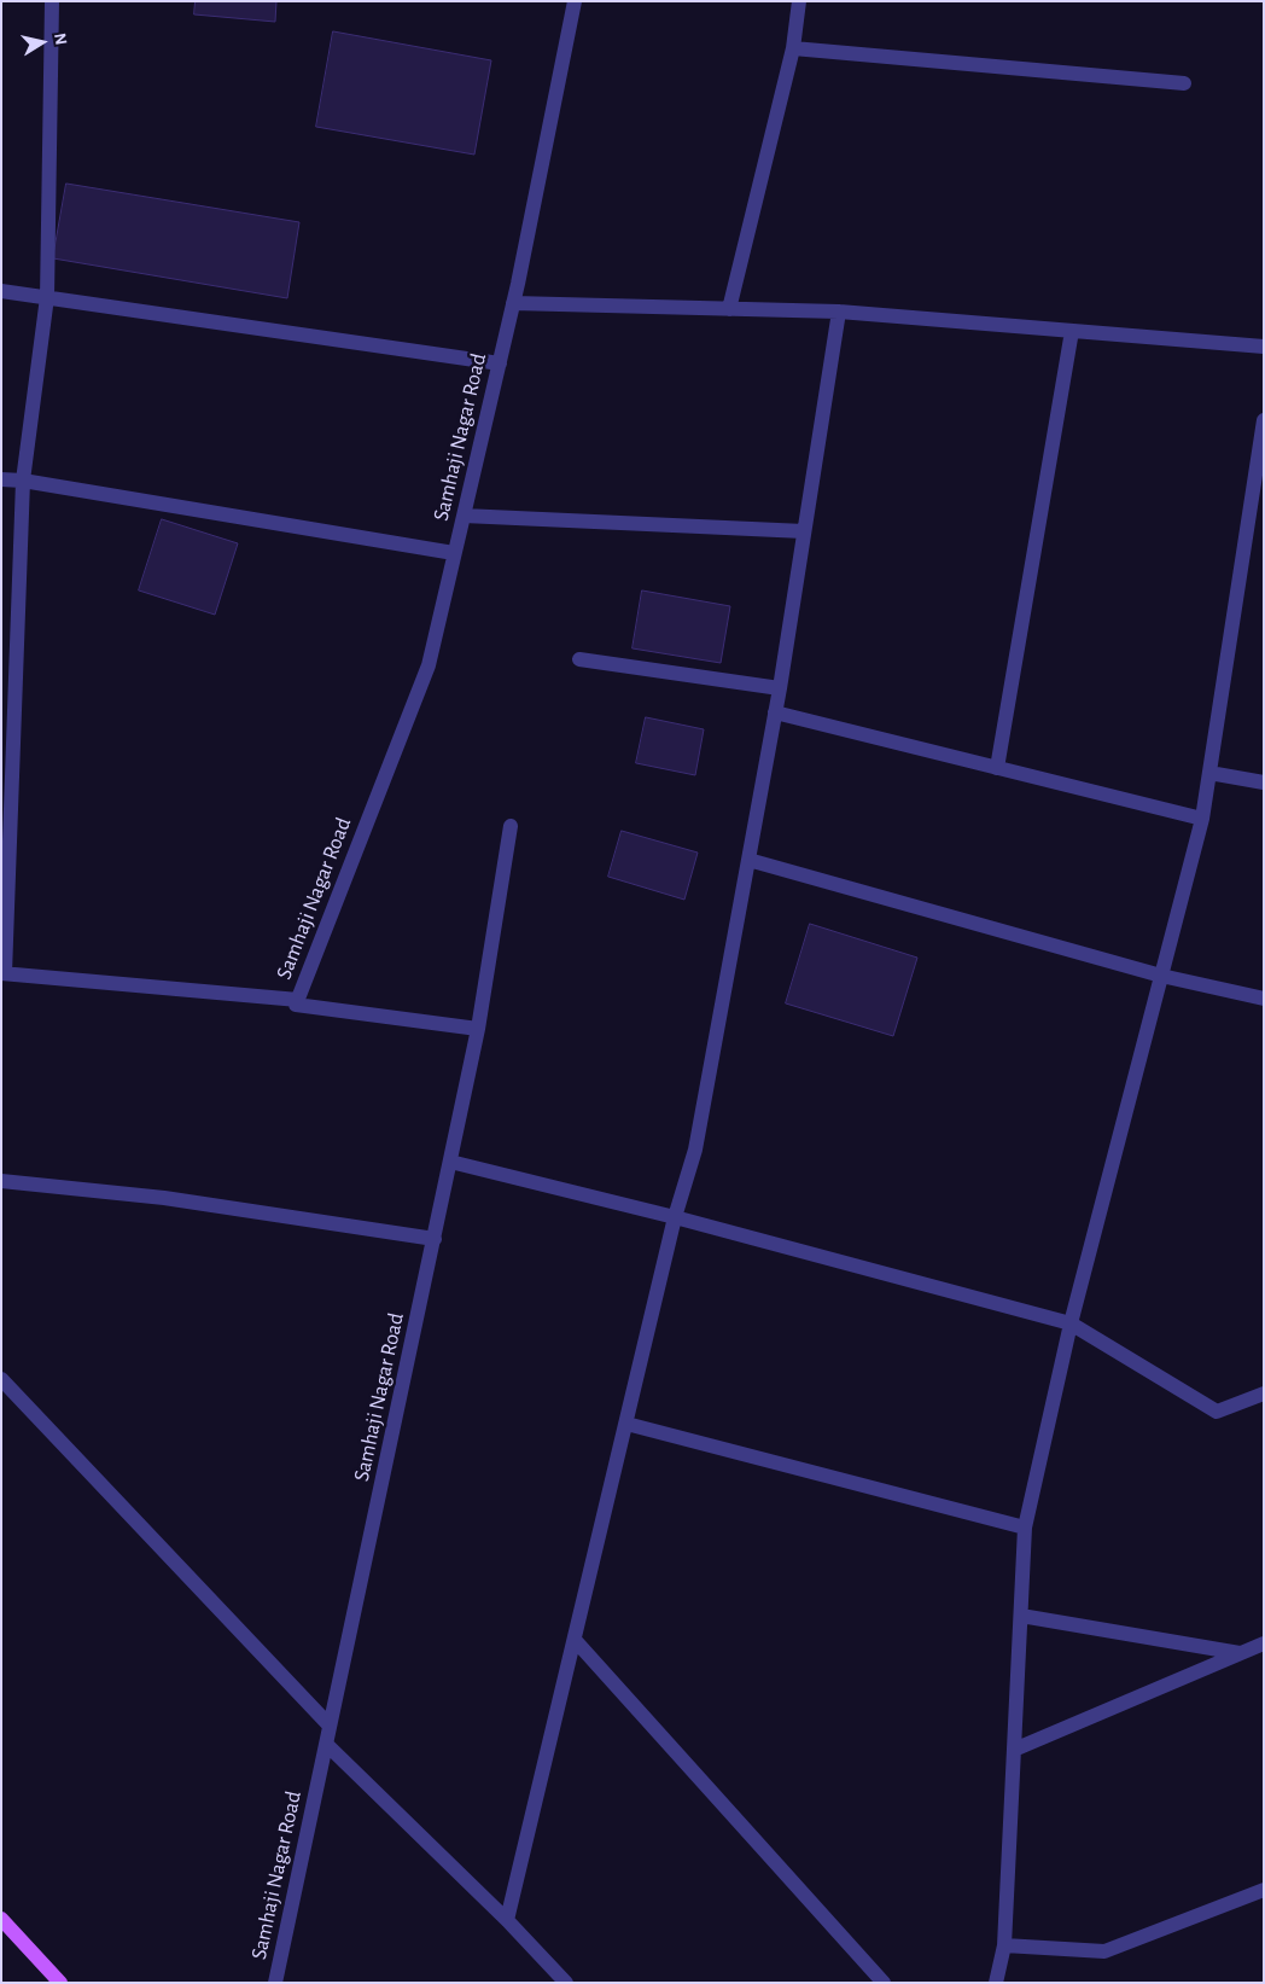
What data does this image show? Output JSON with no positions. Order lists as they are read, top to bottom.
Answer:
{
  "streets": {
    "street": ["Samhaji Nagar Road"]
  },
  "north": "right"
}
